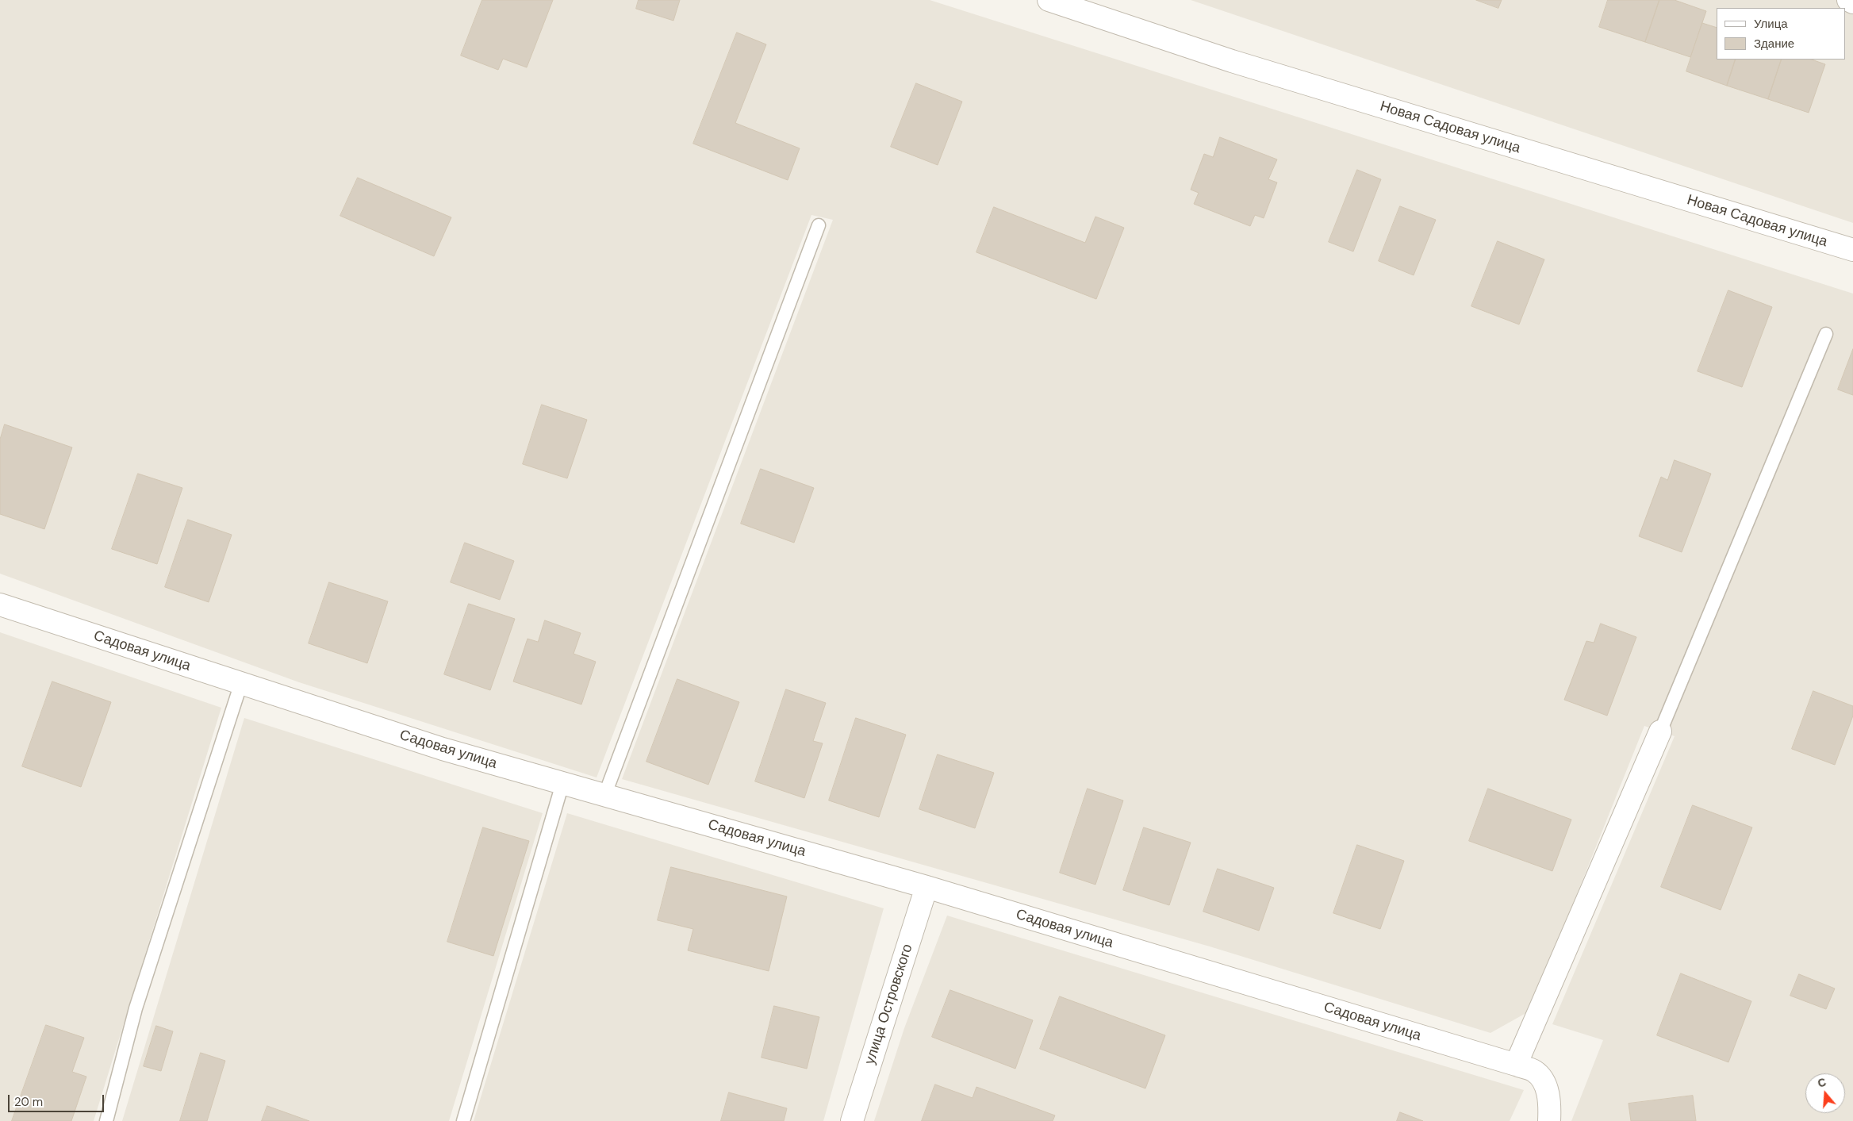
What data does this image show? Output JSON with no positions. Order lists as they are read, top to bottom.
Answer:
{
  "streets": {
    "street": ["Новая Садовая улица", "Садовая улица", "улица Островского"]
  },
  "crossings": [
    ["Садовая улица", "улица Островского"]
  ],
  "legend": ["Улица", "Здание"],
  "scale_bar": "20 m",
  "north": "top"
}
